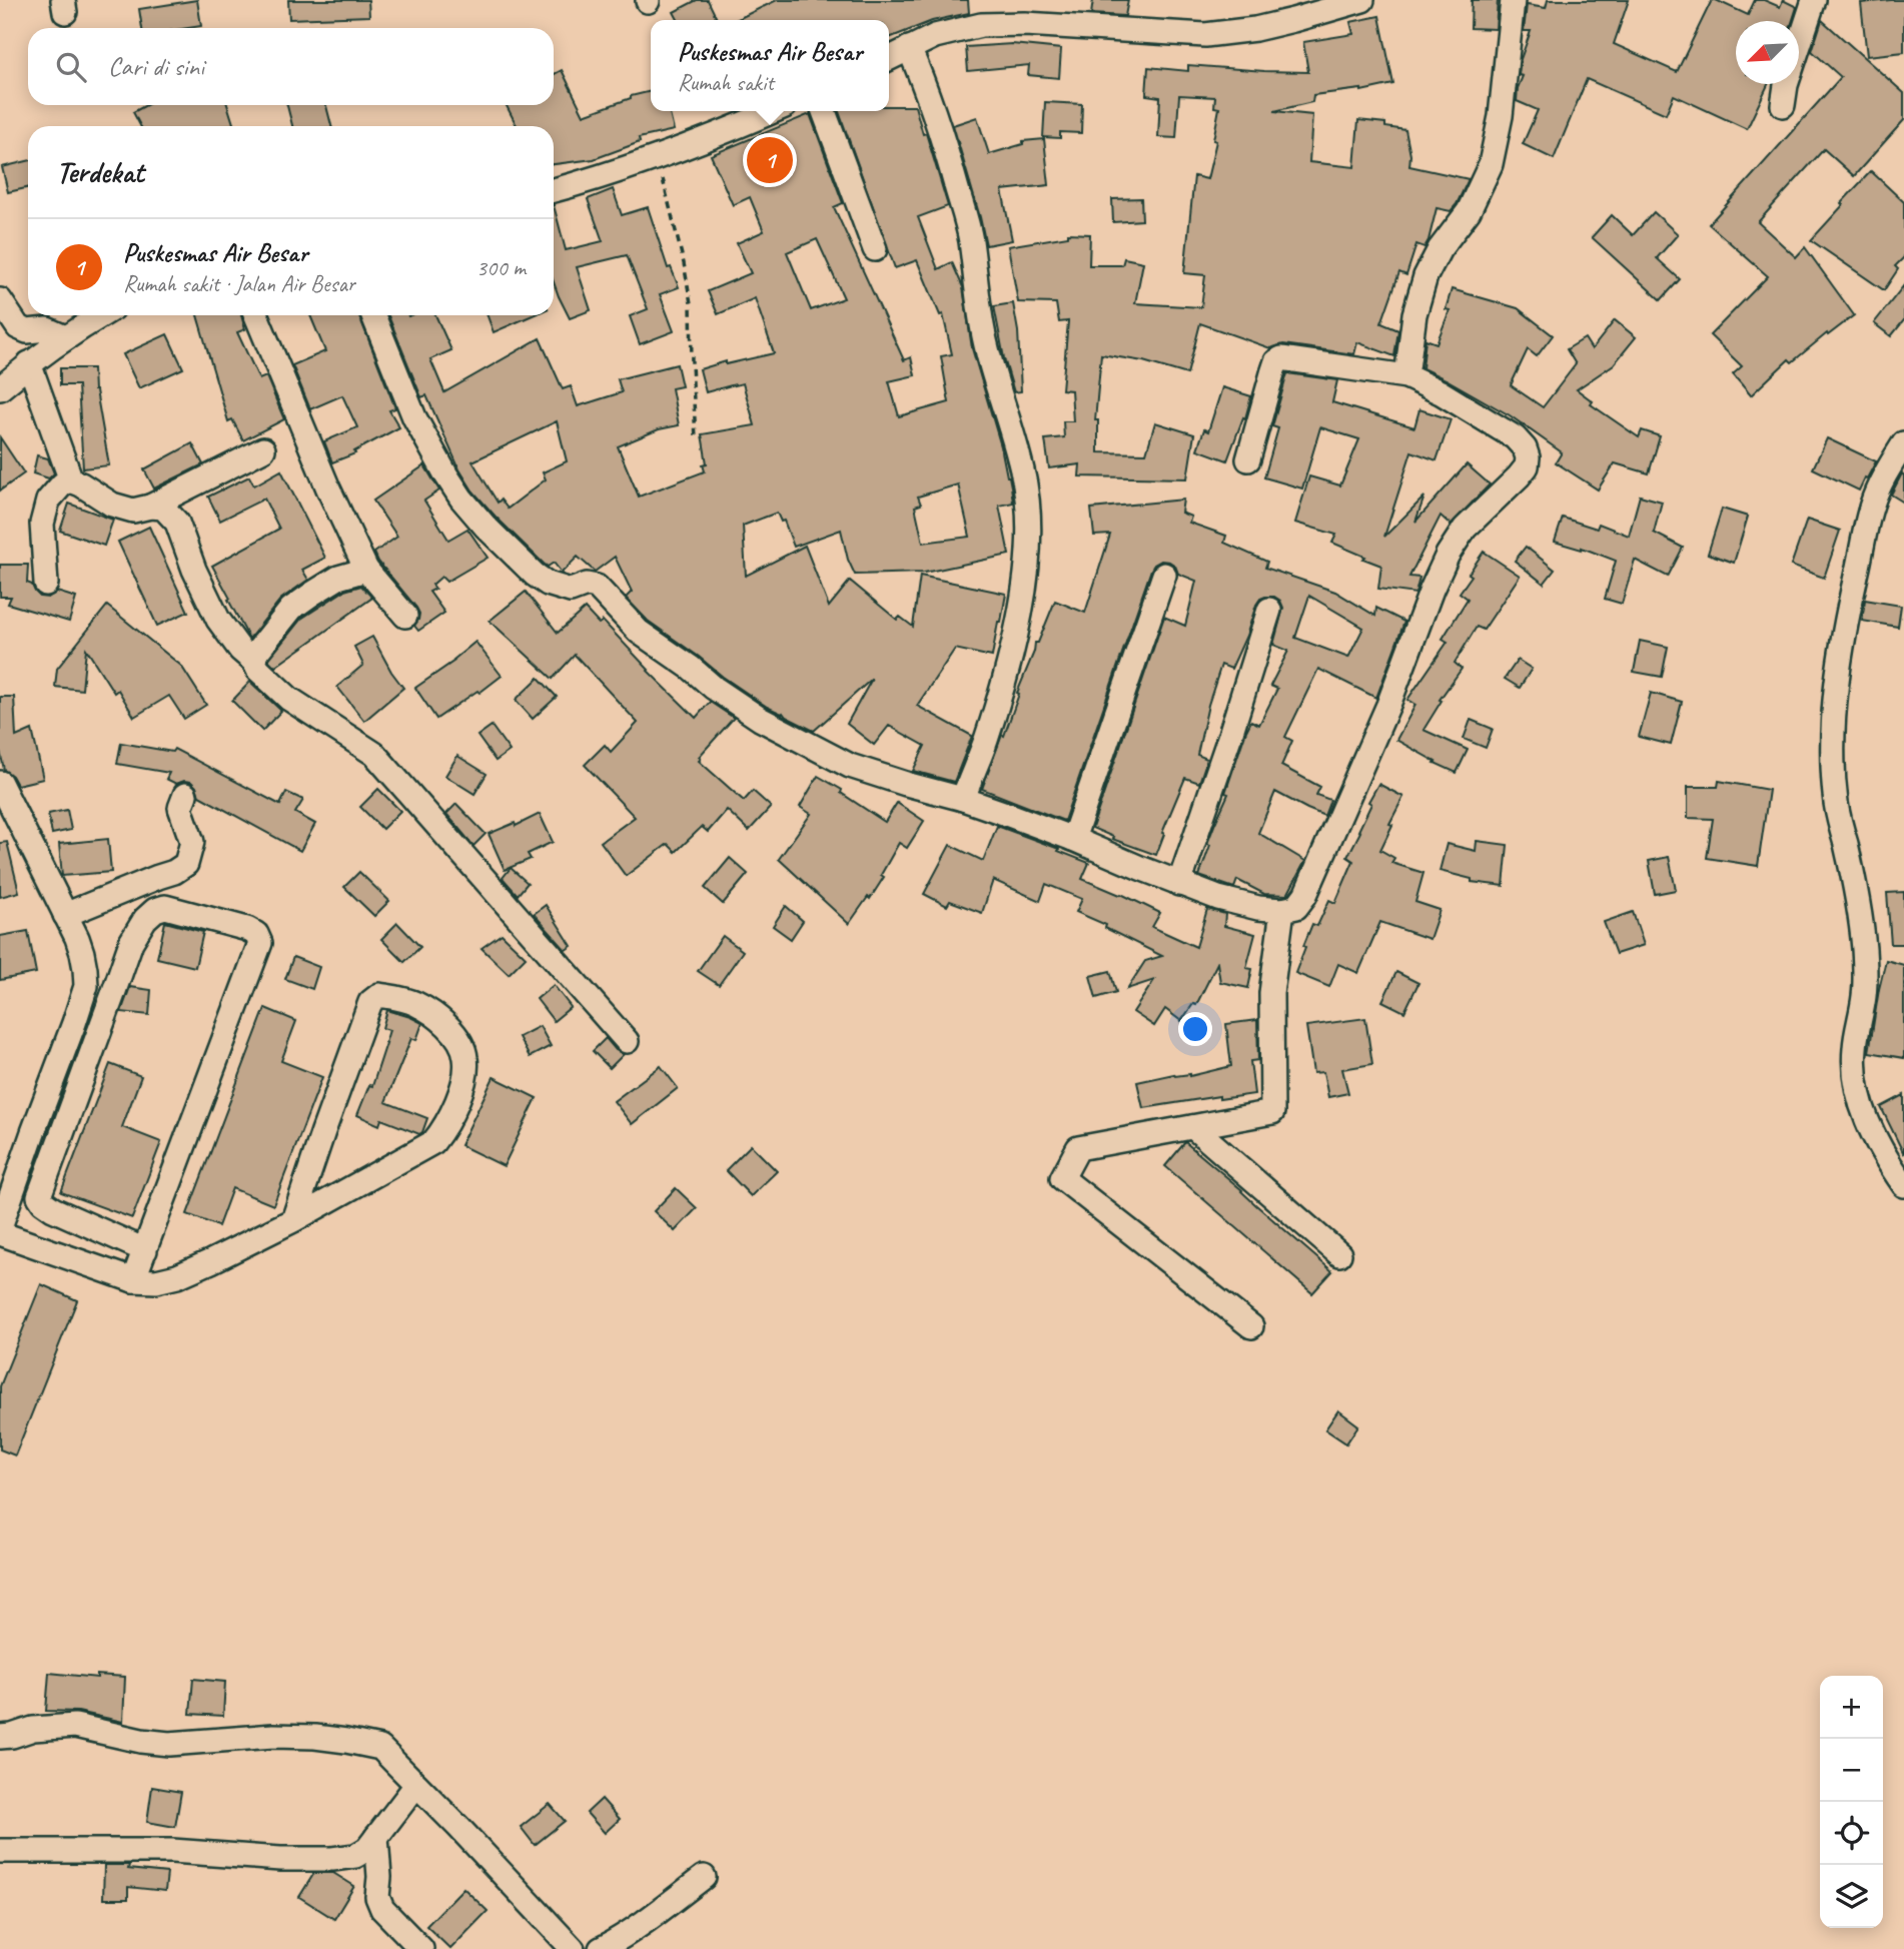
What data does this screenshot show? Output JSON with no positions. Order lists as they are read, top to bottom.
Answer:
{
  "north": "bottom left",
  "page": {
    "popup": ["Puskesmas Air Besar", "Rumah sakit"],
    "search": "Cari di sini",
    "heading": "Terdekat",
    "pins": "1",
    "list": [
      {
        "mark": "1",
        "name": "Puskesmas Air Besar",
        "note": "Rumah sakit · Jalan Air Besar",
        "value": "300 m"
      }
    ],
    "map_buttons": ["+", "−"]
  }
}
